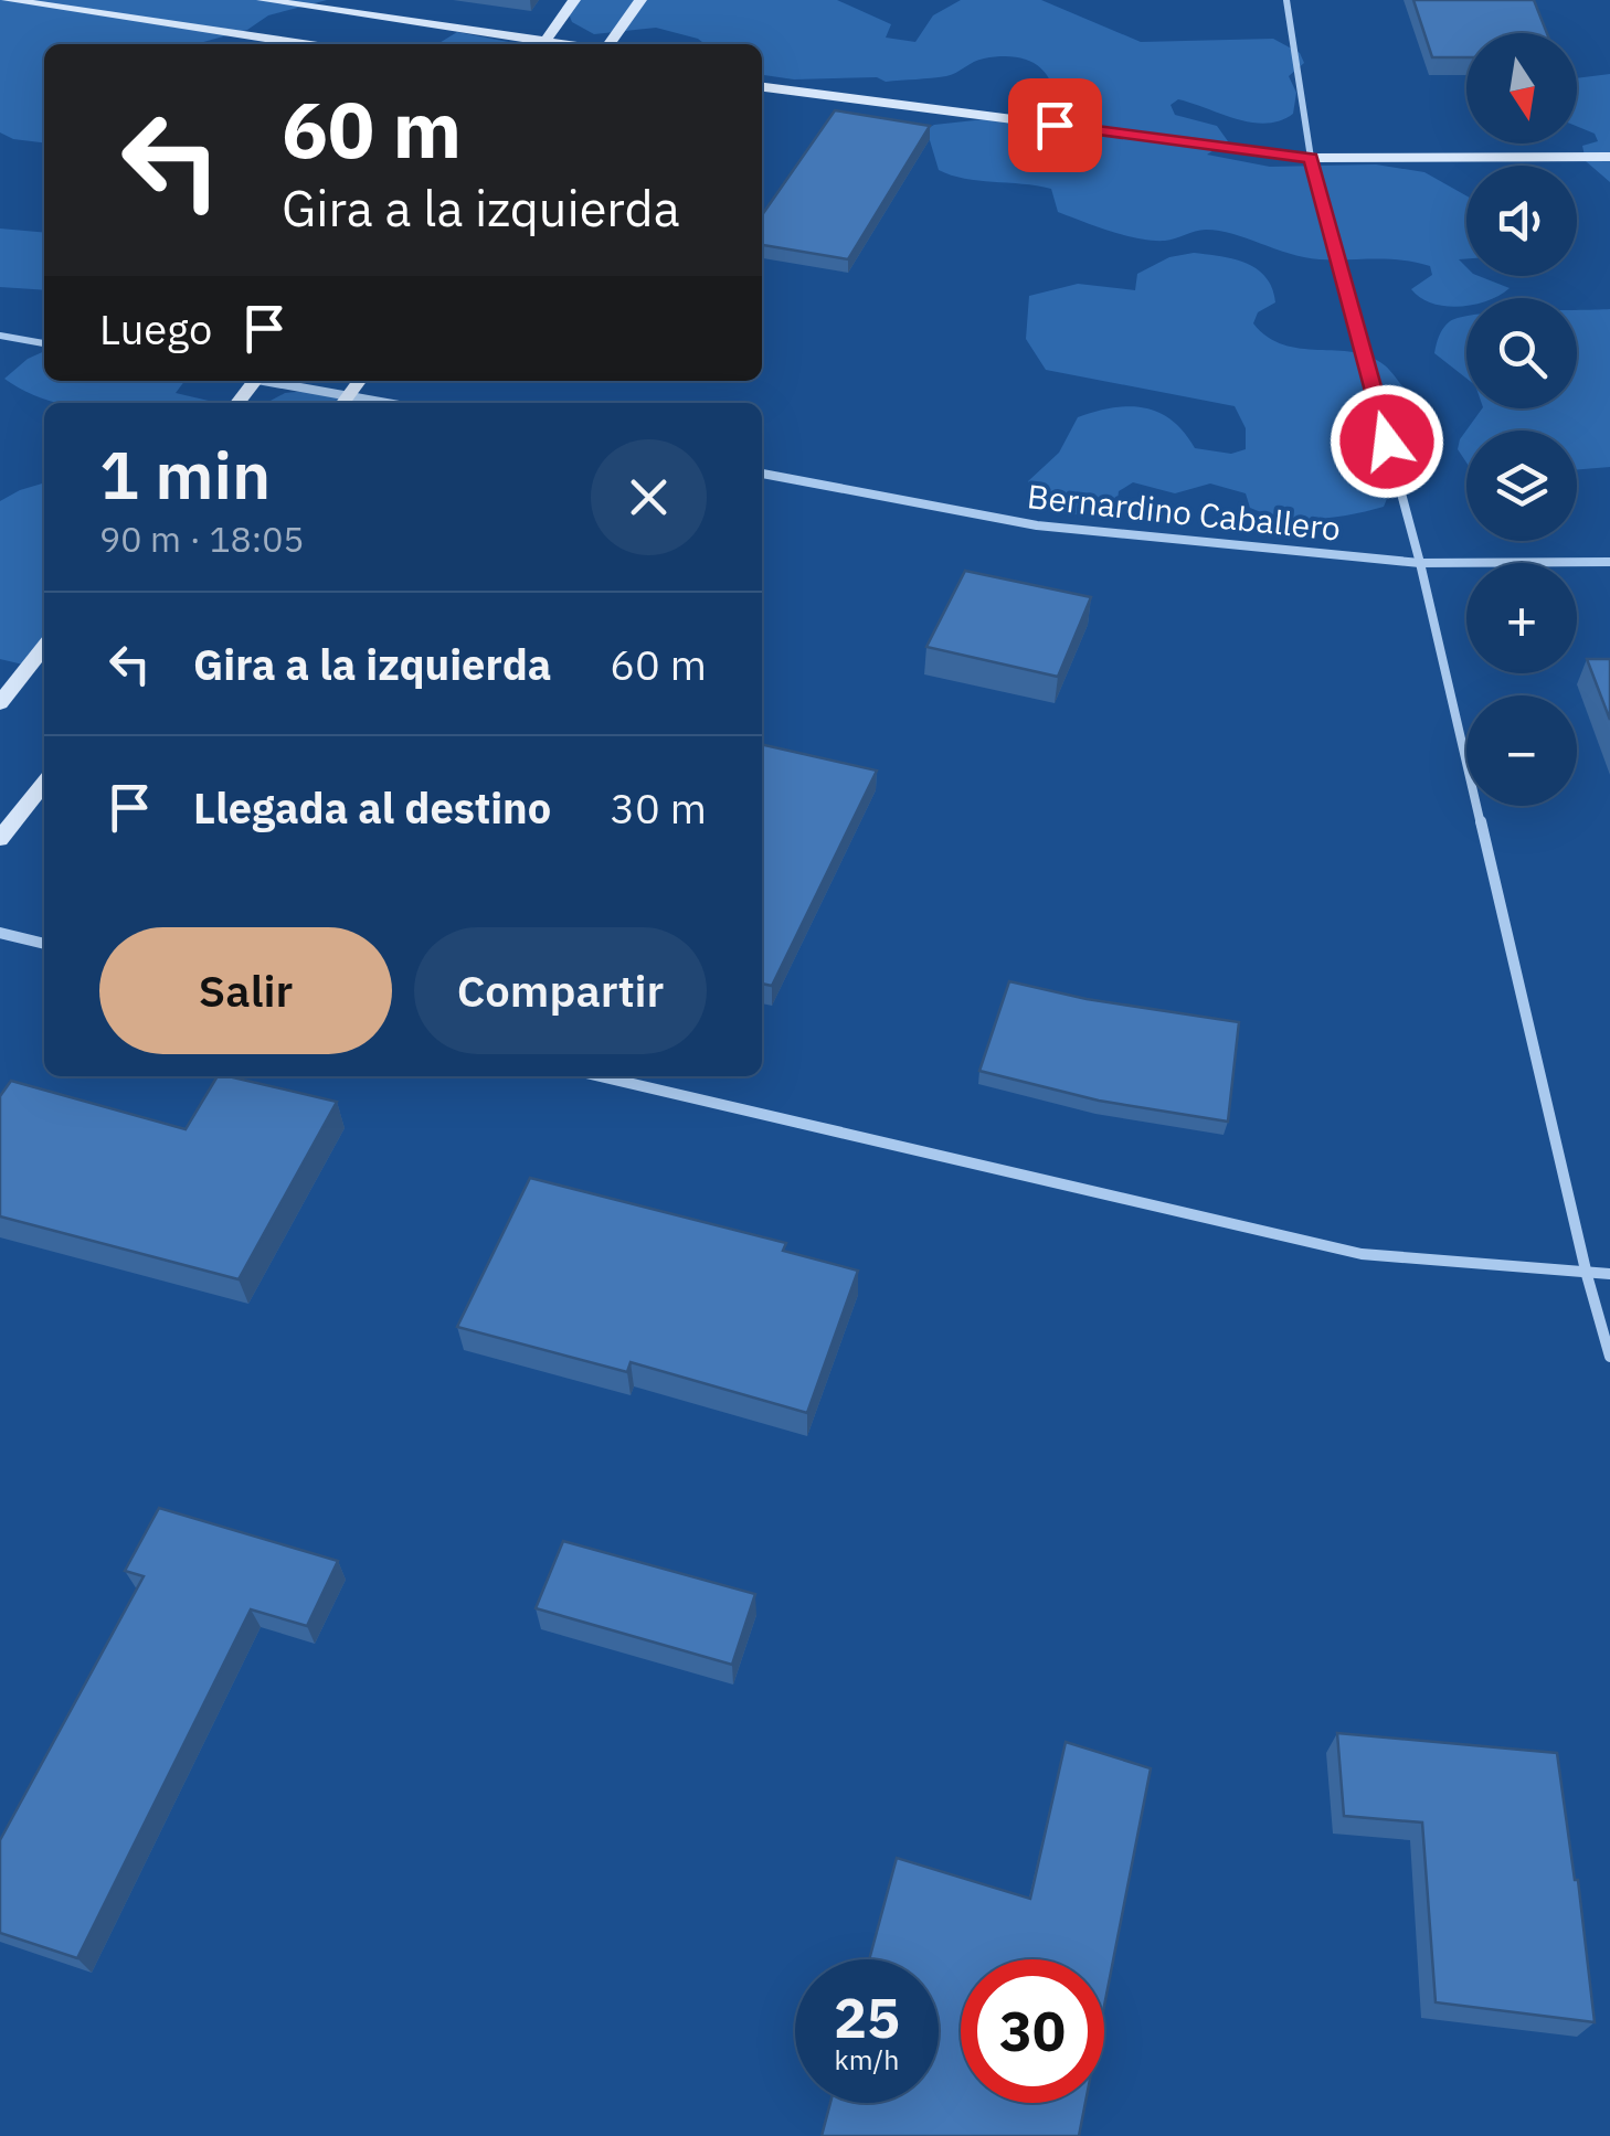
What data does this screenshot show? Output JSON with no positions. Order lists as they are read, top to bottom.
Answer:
{
  "streets": {
    "street": ["Bernardino Caballero"]
  },
  "north": "bottom",
  "page": {
    "map_buttons": ["+", "−"],
    "turn": ["60 m", "Gira a la izquierda"],
    "then": "Luego",
    "heading": ["1 min", "90 m · 18:05"],
    "list": [
      {
        "name": "Gira a la izquierda",
        "value": "60 m"
      },
      {
        "name": "Llegada al destino",
        "value": "30 m"
      }
    ],
    "buttons": ["Salir", "Compartir"],
    "speed": "25 km/h",
    "limit": "30"
  }
}
